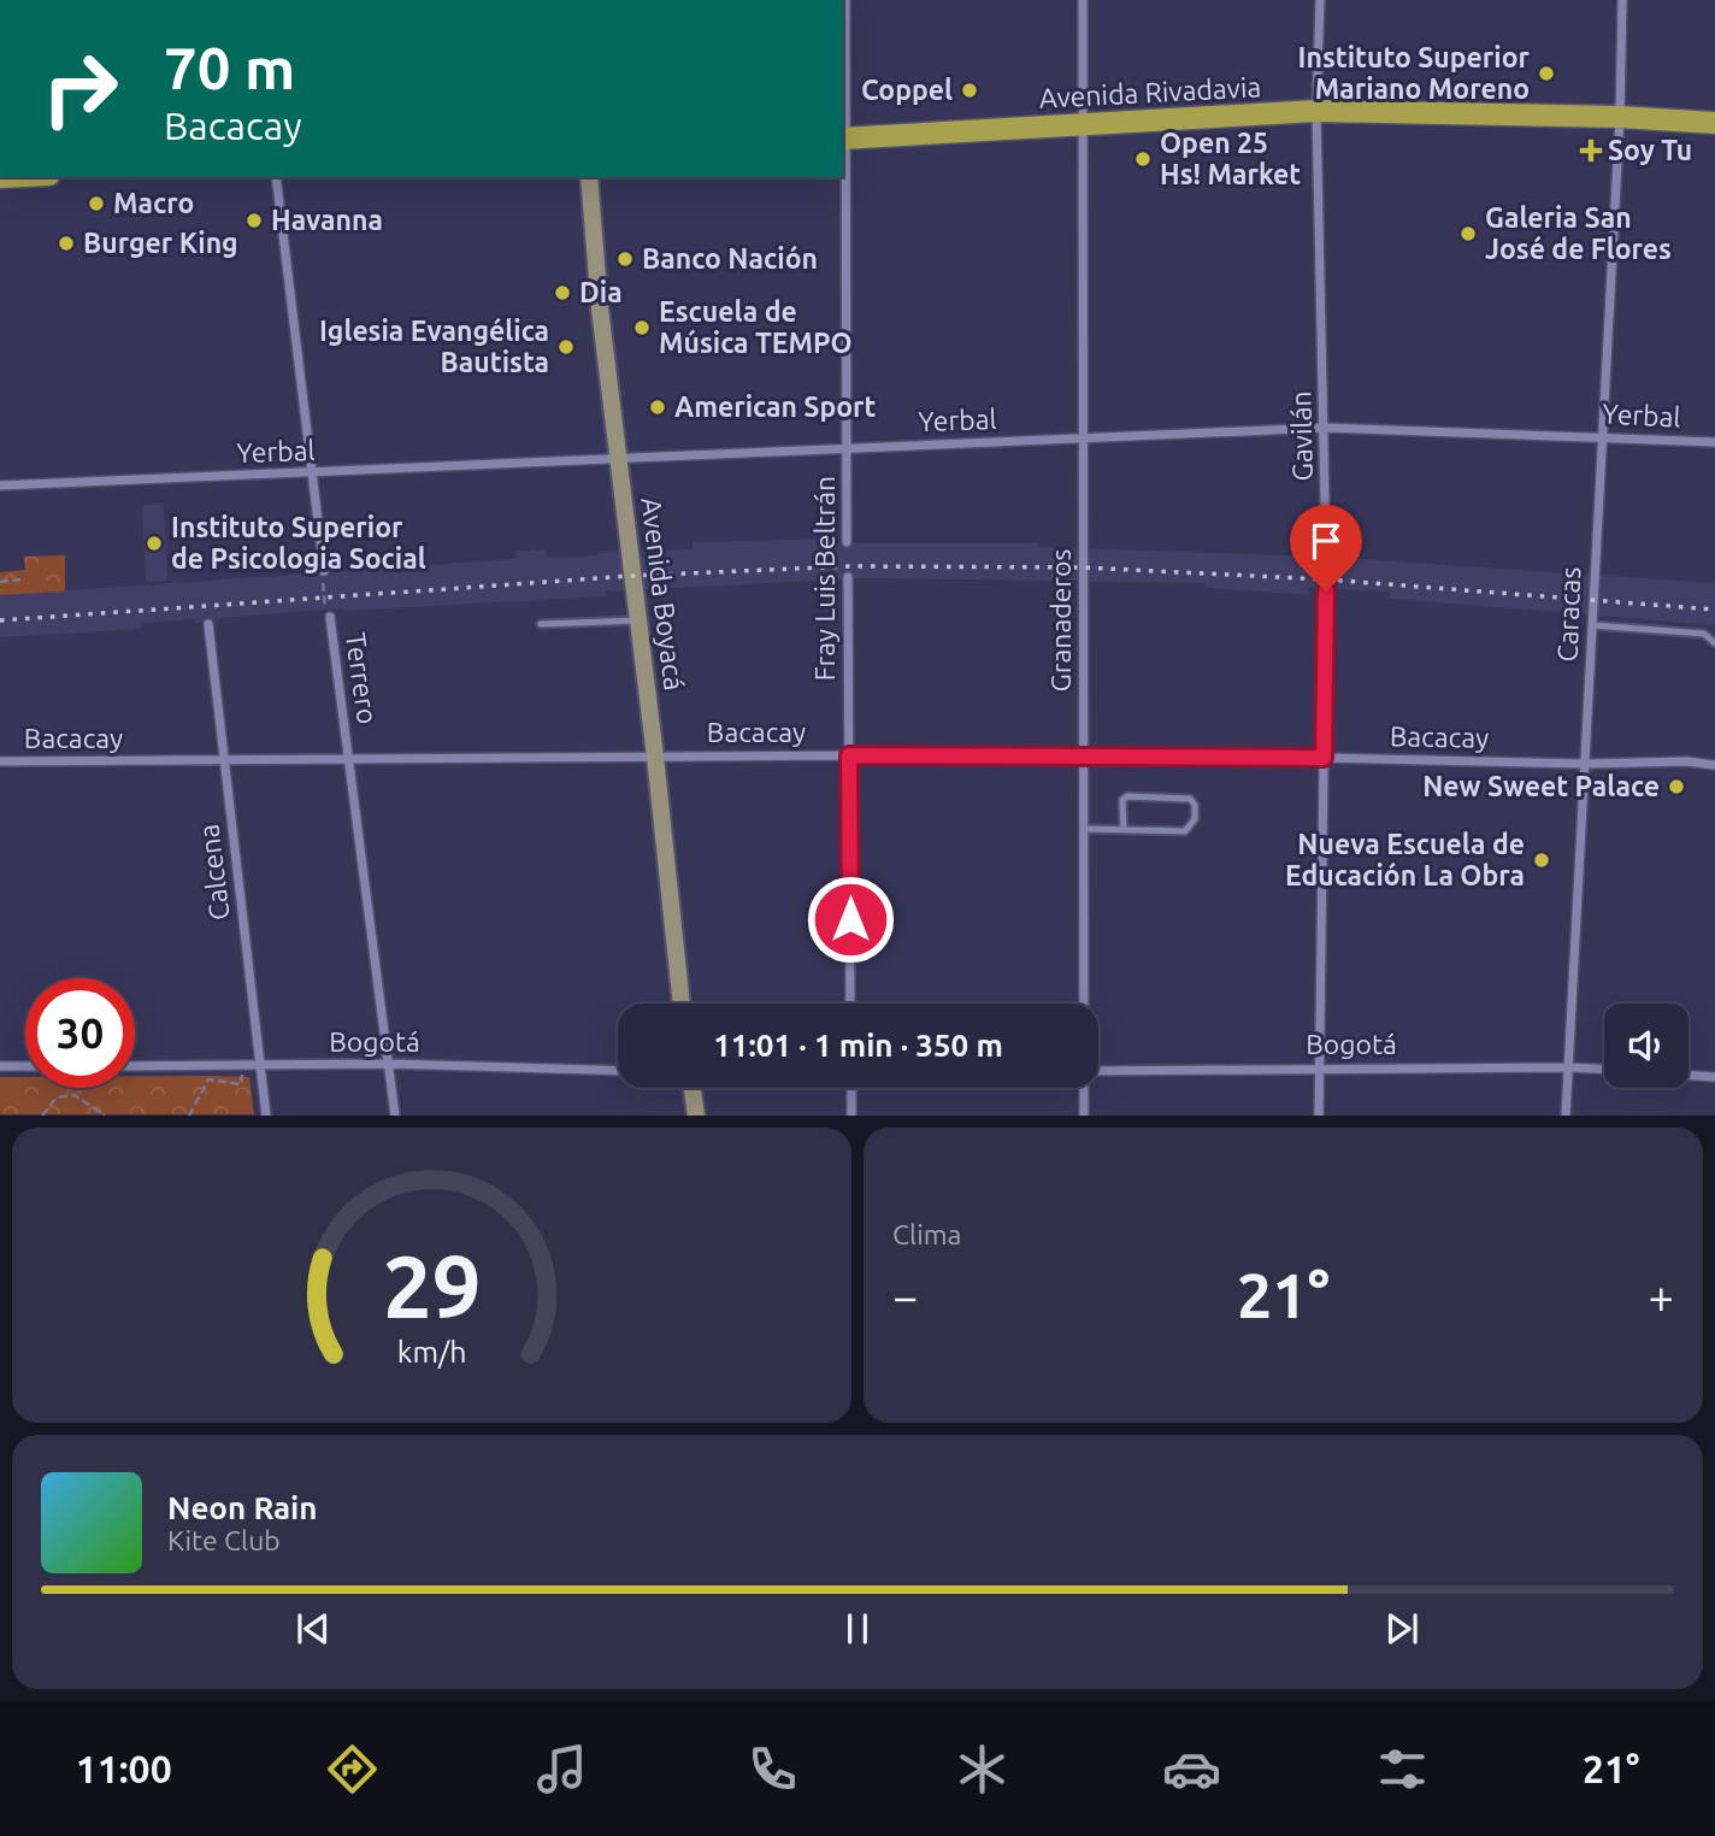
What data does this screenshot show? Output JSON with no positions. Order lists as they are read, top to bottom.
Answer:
{
  "streets": {
    "main road": ["Avenida Rivadavia", "Avenida Boyacá"],
    "street": [
      "Yerbal",
      "Gavilán",
      "Fray Luis Beltrán",
      "Caracas",
      "Granaderos",
      "Terrero",
      "Bacacay",
      "Calcena",
      "Bogotá"
    ]
  },
  "crossings": [
    ["Avenida Rivadavia", "Gavilán"],
    ["Avenida Rivadavia", "Fray Luis Beltrán"],
    ["Avenida Rivadavia", "Caracas"],
    ["Avenida Rivadavia", "Granaderos"],
    ["Yerbal", "Gavilán"],
    ["Yerbal", "Fray Luis Beltrán"],
    ["Yerbal", "Avenida Boyacá"],
    ["Yerbal", "Caracas"],
    ["Yerbal", "Granaderos"],
    ["Fray Luis Beltrán", "Bacacay"],
    ["Avenida Boyacá", "Bacacay"],
    ["Caracas", "Bacacay"],
    ["Caracas", "Bogotá"],
    ["Granaderos", "Bacacay"],
    ["Terrero", "Bacacay"],
    ["Terrero", "Bogotá"],
    ["Bacacay", "Calcena"],
    ["Calcena", "Bogotá"]
  ],
  "places": {
    "other": [
      "Instituto Superior Mariano Moreno",
      "Coppel",
      "Open 25 Hs! Market",
      "Macro",
      "Havanna",
      "Galeria San José de Flores",
      "Burger King",
      "Banco Nación",
      "Dia",
      "Escuela de Música TEMPO",
      "Iglesia Evangélica Bautista",
      "American Sport",
      "Instituto Superior de Psicologia Social",
      "New Sweet Palace",
      "Nueva Escuela de Educación La Obra"
    ],
    "health": ["Soy Tu"]
  },
  "page": {
    "turn": ["70 m", "Bacacay"],
    "limit": "30",
    "trip": "11:01 · 1 min · 350 m",
    "tile": "Clima",
    "heat": ["−", "21°", "+"],
    "song": ["Neon Rain", "Kite Club"],
    "tabs": ["11:00", "21°"],
    "gauge": ["29", "km/h"]
  }
}
